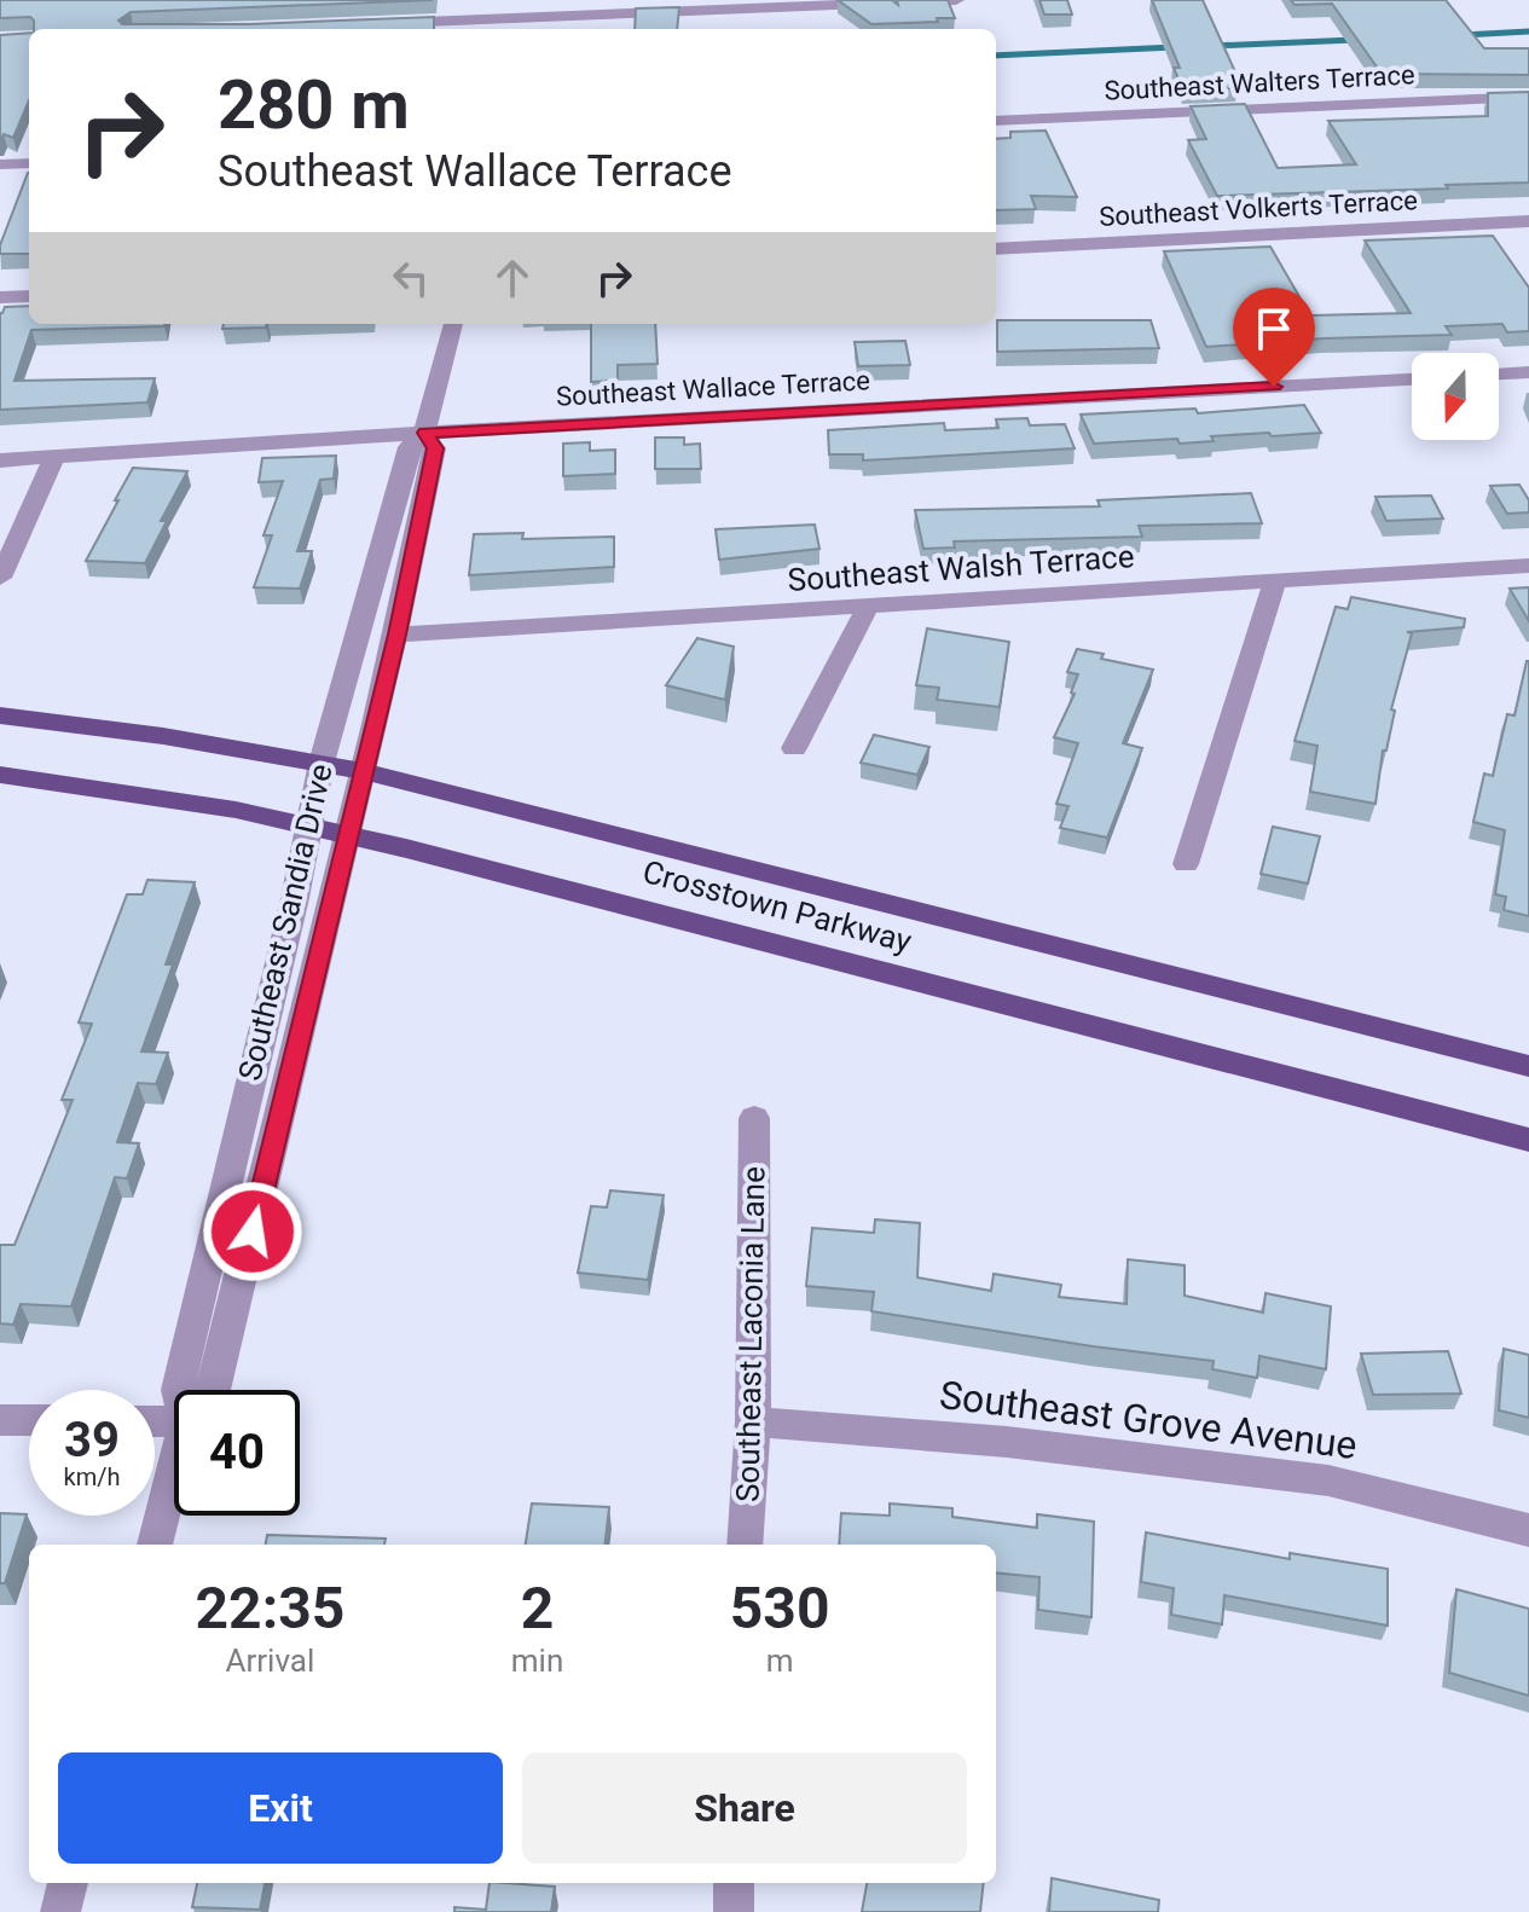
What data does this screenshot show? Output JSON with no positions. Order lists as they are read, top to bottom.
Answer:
{
  "streets": {
    "main road": ["Crosstown Parkway"],
    "street": [
      "Southeast Walters Terrace",
      "Southeast Volkerts Terrace",
      "Southeast Wallace Terrace",
      "Southeast Walsh Terrace",
      "Southeast Sandia Drive",
      "Southeast Laconia Lane",
      "Southeast Grove Avenue"
    ]
  },
  "crossings": [
    ["Southeast Wallace Terrace", "Southeast Sandia Drive"],
    ["Southeast Walsh Terrace", "Southeast Sandia Drive"],
    ["Crosstown Parkway", "Southeast Sandia Drive"],
    ["Southeast Laconia Lane", "Southeast Grove Avenue"]
  ],
  "north": "bottom",
  "page": {
    "turn": ["280 m", "Southeast Wallace Terrace"],
    "speed": "39 km/h",
    "limit": "40",
    "eta": [
      "22:35",
      "Arrival",
      "2",
      "min",
      "530",
      "m"
    ],
    "buttons": ["Exit", "Share"]
  }
}
